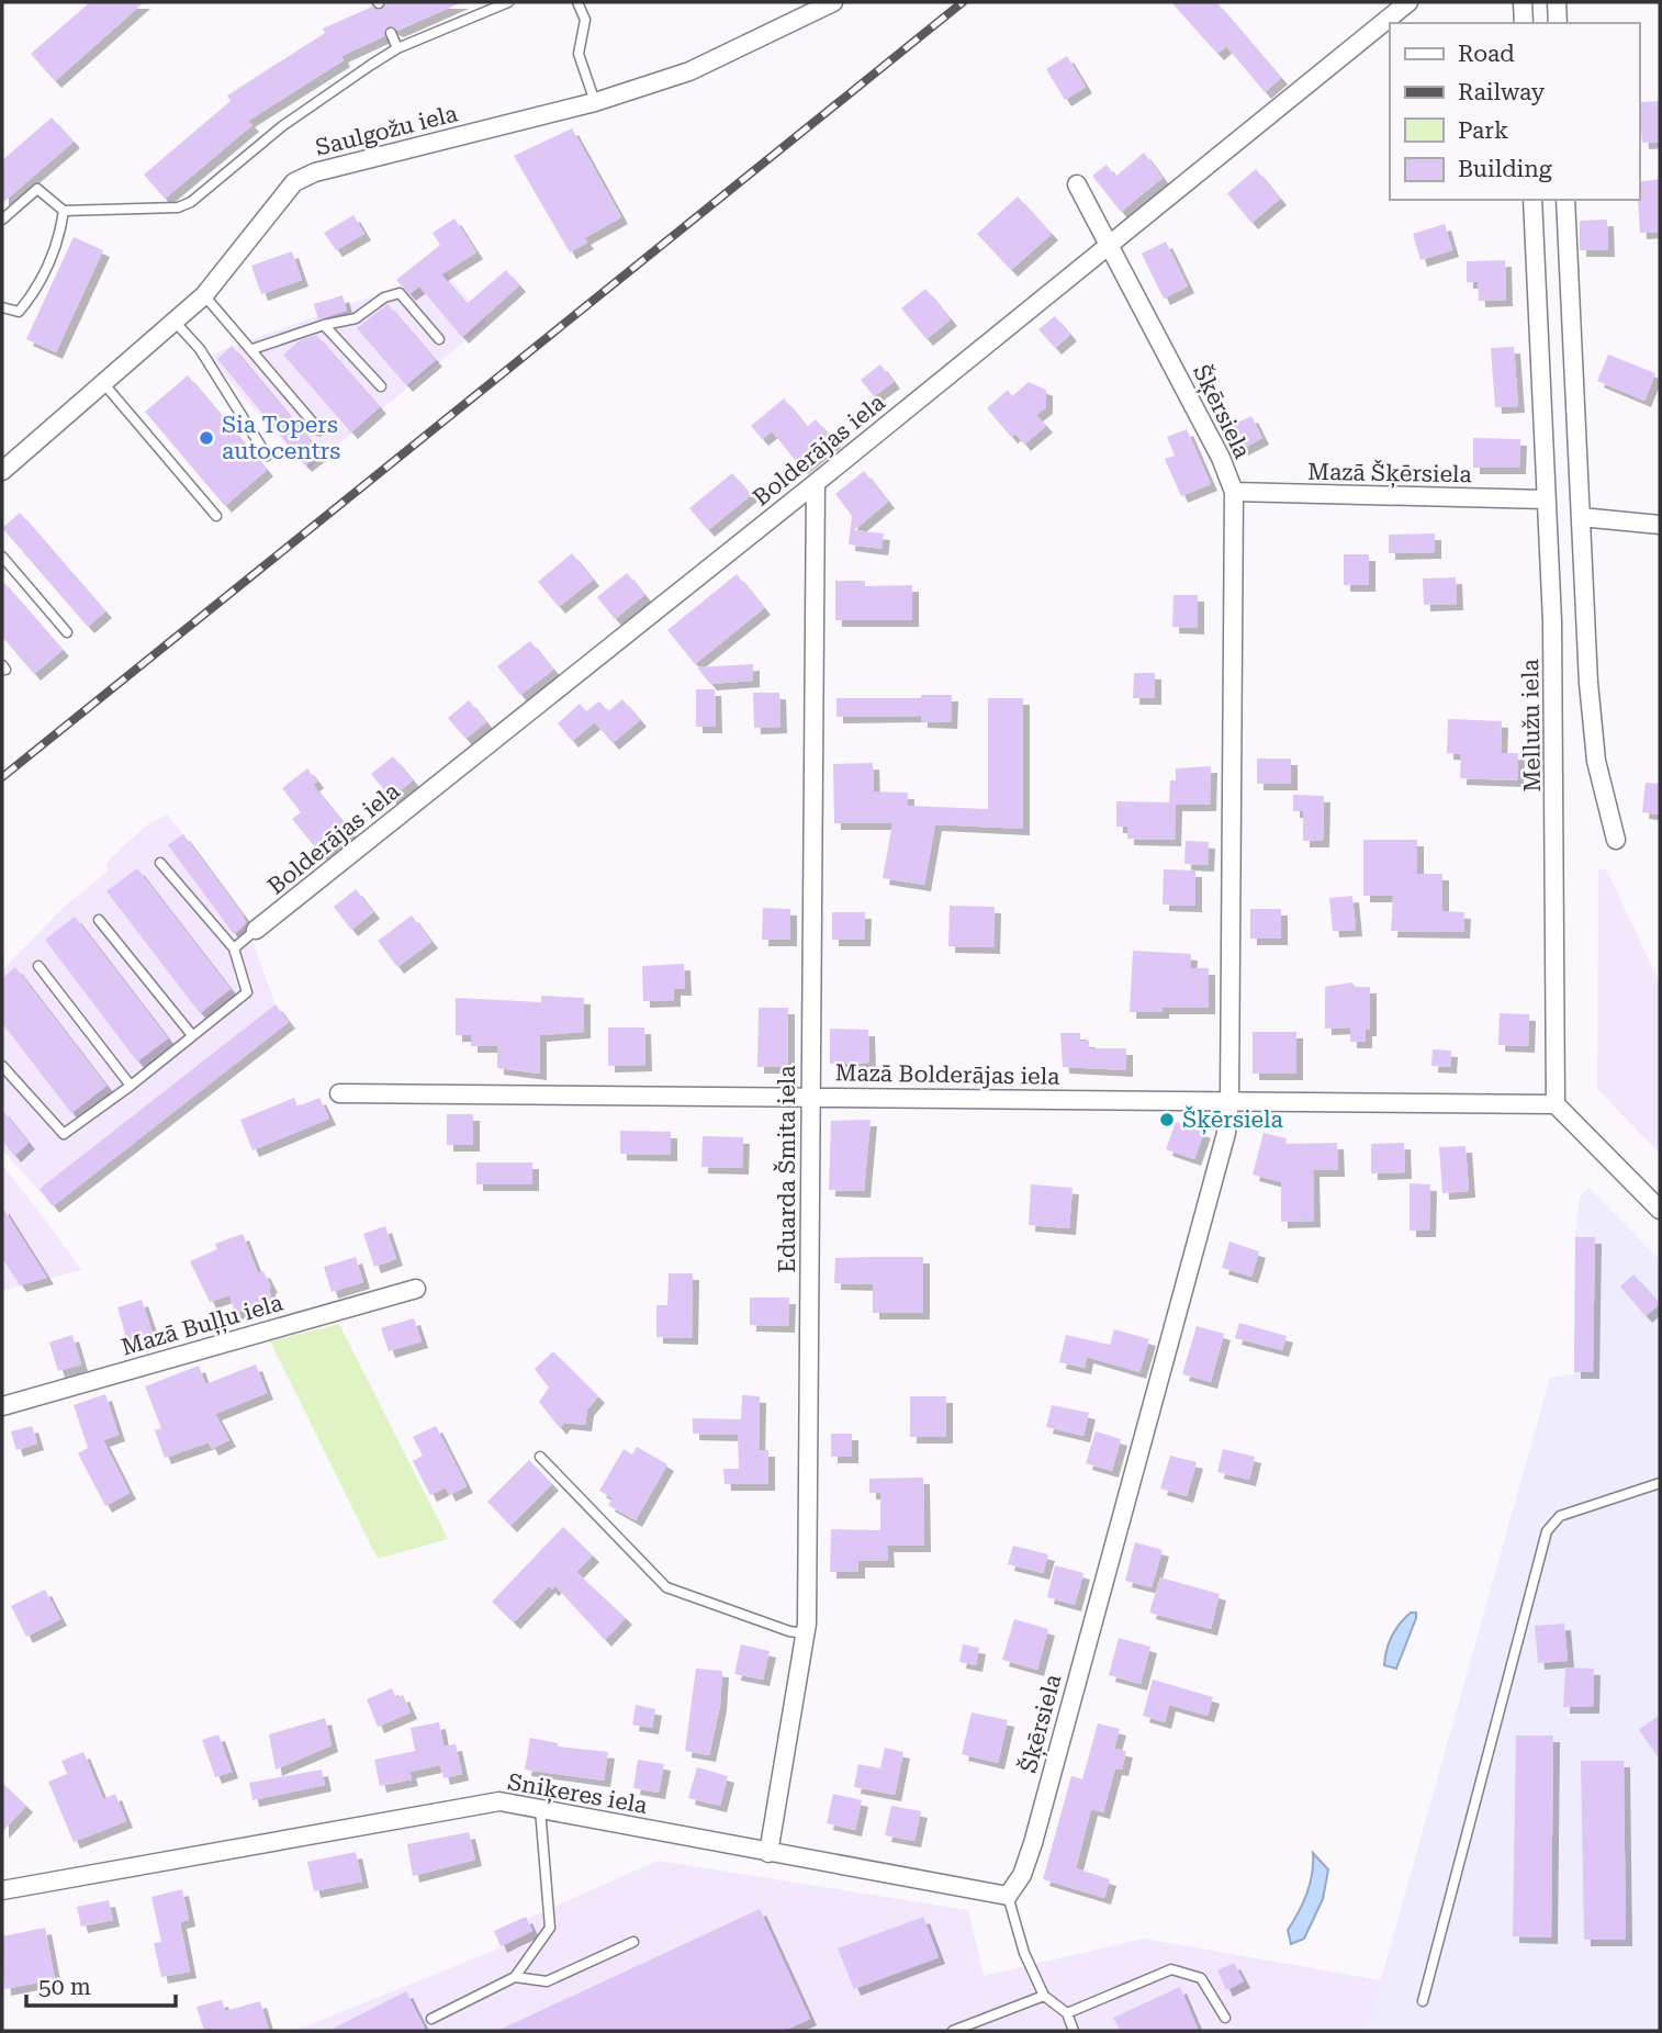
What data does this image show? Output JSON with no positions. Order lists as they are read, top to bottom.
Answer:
{
  "streets": {
    "street": [
      "Saulgožu iela",
      "Šķērsiela",
      "Bolderājas iela",
      "Mazā Šķērsiela",
      "Mellužu iela",
      "Mazā Bolderājas iela",
      "Eduarda Šmita iela",
      "Mazā Buļļu iela",
      "Sniķeres iela"
    ]
  },
  "crossings": [
    ["Šķērsiela", "Bolderājas iela"],
    ["Šķērsiela", "Mazā Šķērsiela"],
    ["Šķērsiela", "Mazā Bolderājas iela"],
    ["Šķērsiela", "Sniķeres iela"],
    ["Bolderājas iela", "Eduarda Šmita iela"],
    ["Mazā Šķērsiela", "Mellužu iela"],
    ["Mellužu iela", "Mazā Bolderājas iela"],
    ["Mazā Bolderājas iela", "Eduarda Šmita iela"],
    ["Eduarda Šmita iela", "Sniķeres iela"]
  ],
  "places": ["Sia Topers autocentrs", "Šķērsiela"],
  "legend": [
    "Road",
    "Railway",
    "Park",
    "Building"
  ],
  "scale_bar": "50 m"
}
